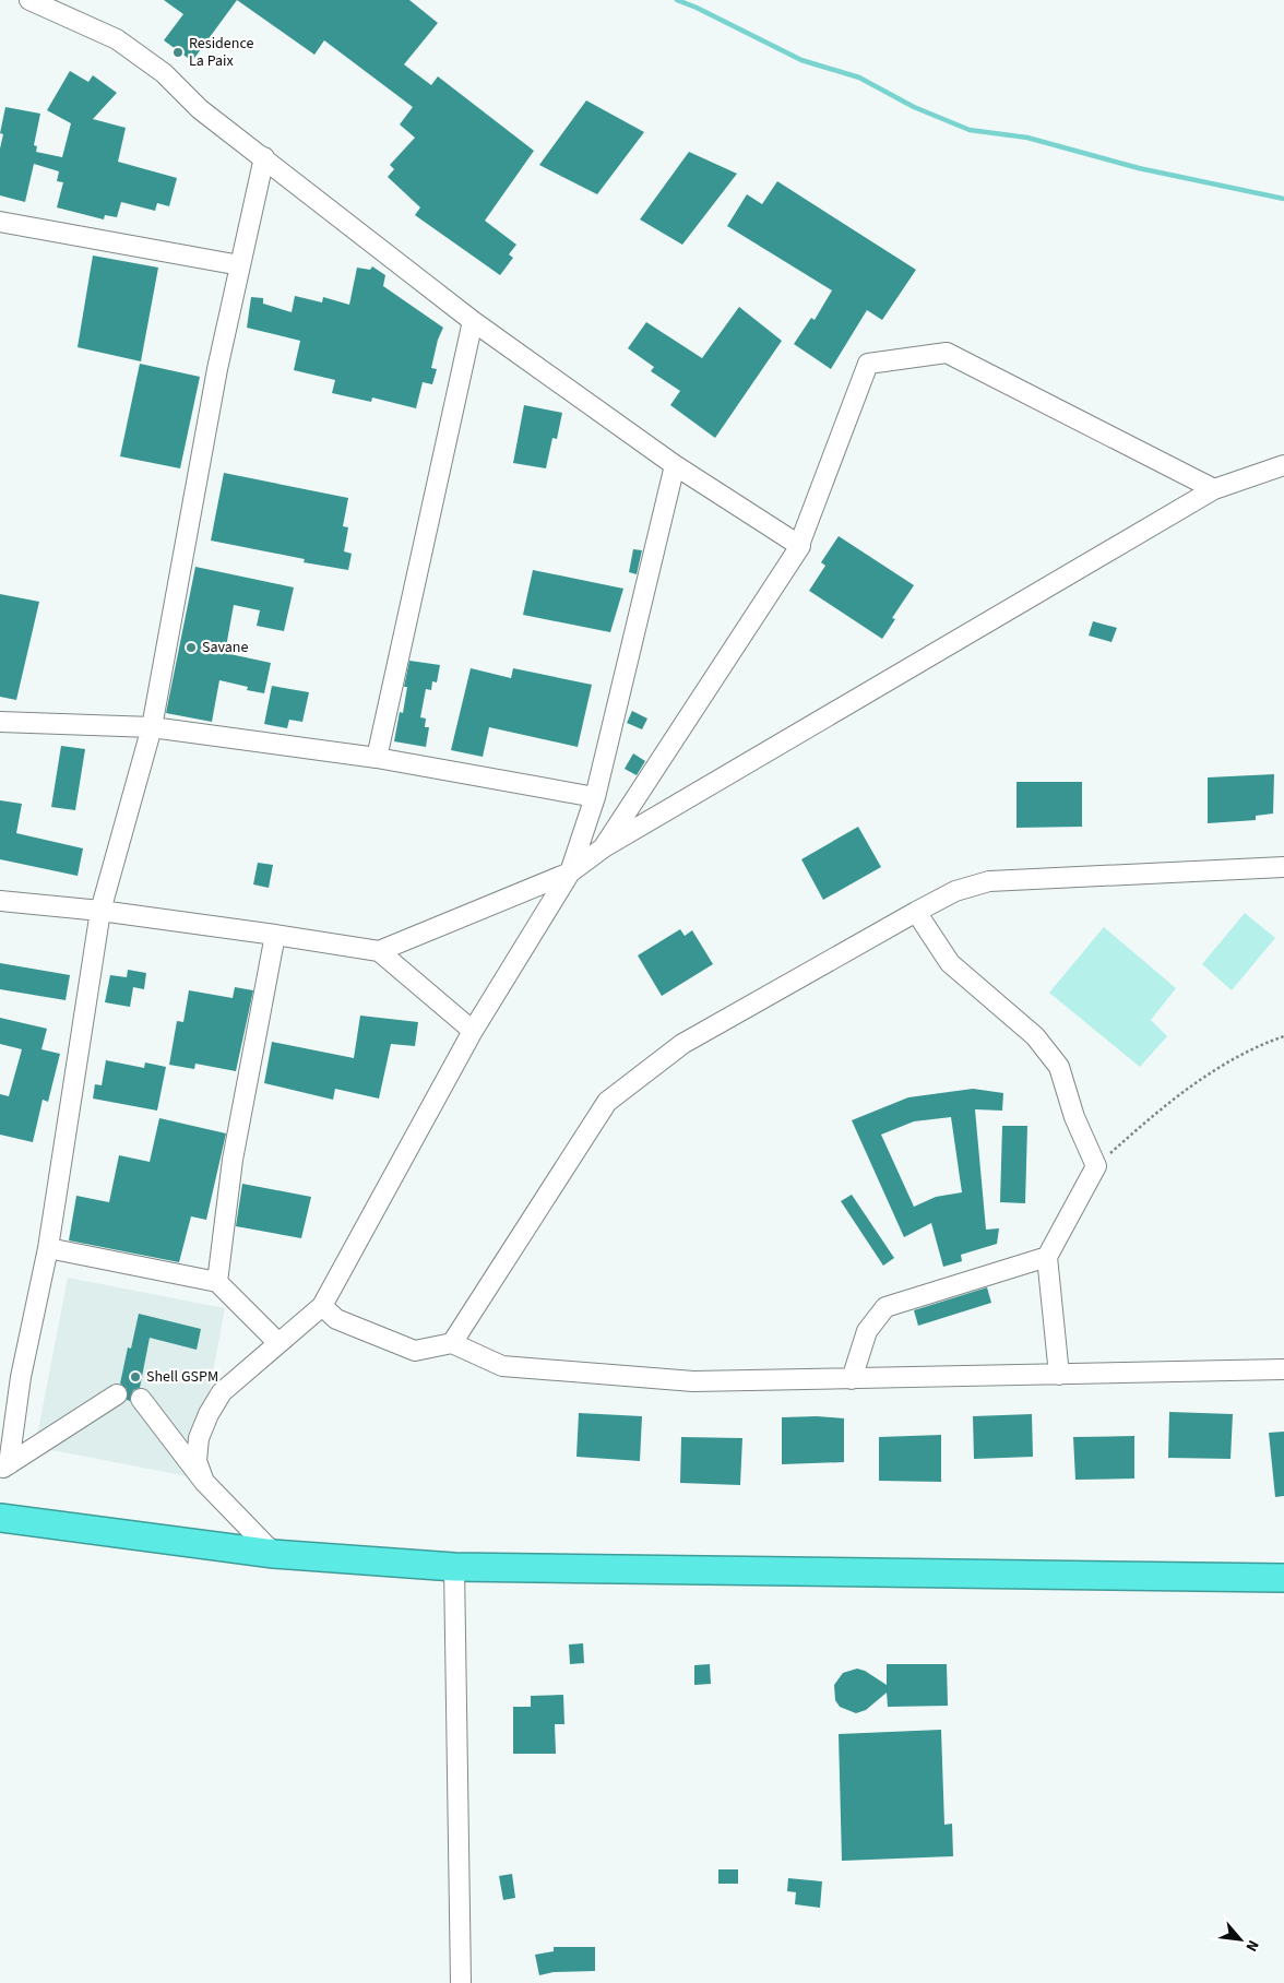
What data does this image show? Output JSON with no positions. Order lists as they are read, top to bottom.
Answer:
{
  "places": ["Residence La Paix", "Savane", "Shell GSPM"],
  "north": "bottom right"
}
